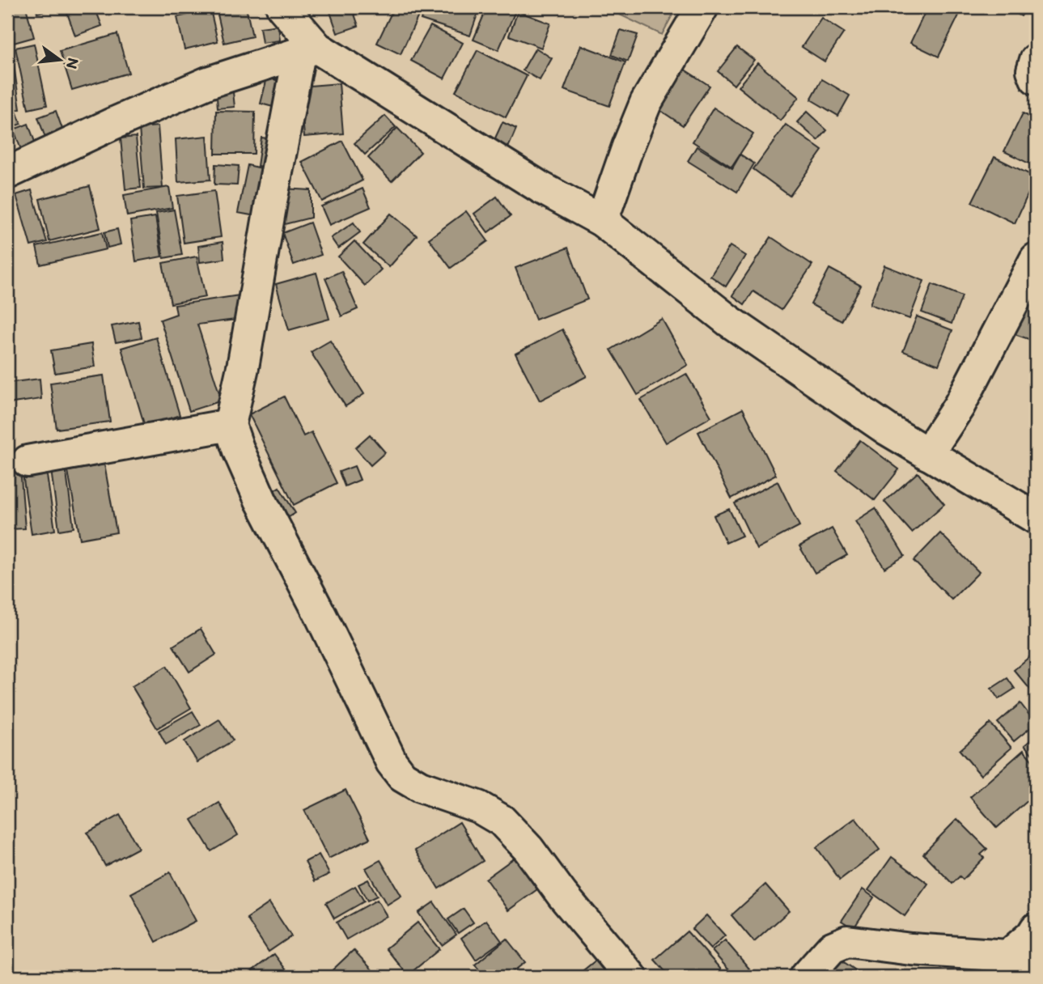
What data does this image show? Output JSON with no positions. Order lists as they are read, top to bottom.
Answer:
{
  "north": "right"
}
